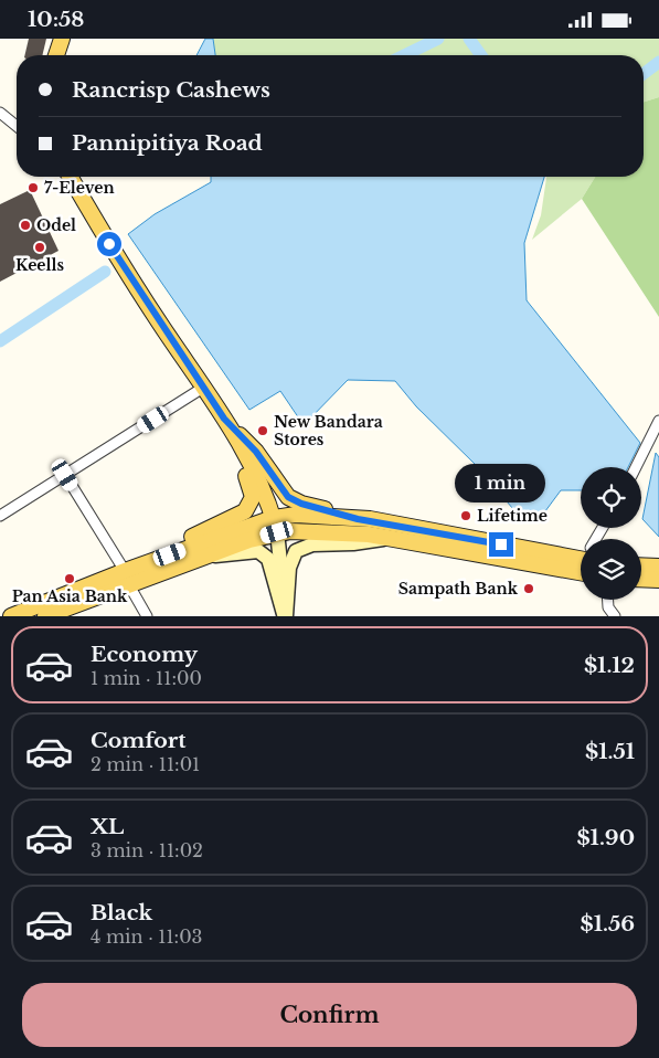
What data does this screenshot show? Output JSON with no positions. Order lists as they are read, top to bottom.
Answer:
{
  "places": [
    "7-Eleven",
    "Odel",
    "Keells",
    "New Bandara Stores",
    "Lifetime",
    "Pan Asia Bank",
    "Sampath Bank"
  ],
  "page": {
    "status": "10:58",
    "banner": ["Rancrisp Cashews", "Pannipitiya Road"],
    "bubble": "1 min",
    "list": [
      {
        "name": "Economy",
        "note": "1 min · 11:00",
        "value": "$1.12"
      },
      {
        "name": "Comfort",
        "note": "2 min · 11:01",
        "value": "$1.51"
      },
      {
        "name": "XL",
        "note": "3 min · 11:02",
        "value": "$1.90"
      },
      {
        "name": "Black",
        "note": "4 min · 11:03",
        "value": "$1.56"
      }
    ],
    "buttons": "Confirm"
  }
}
